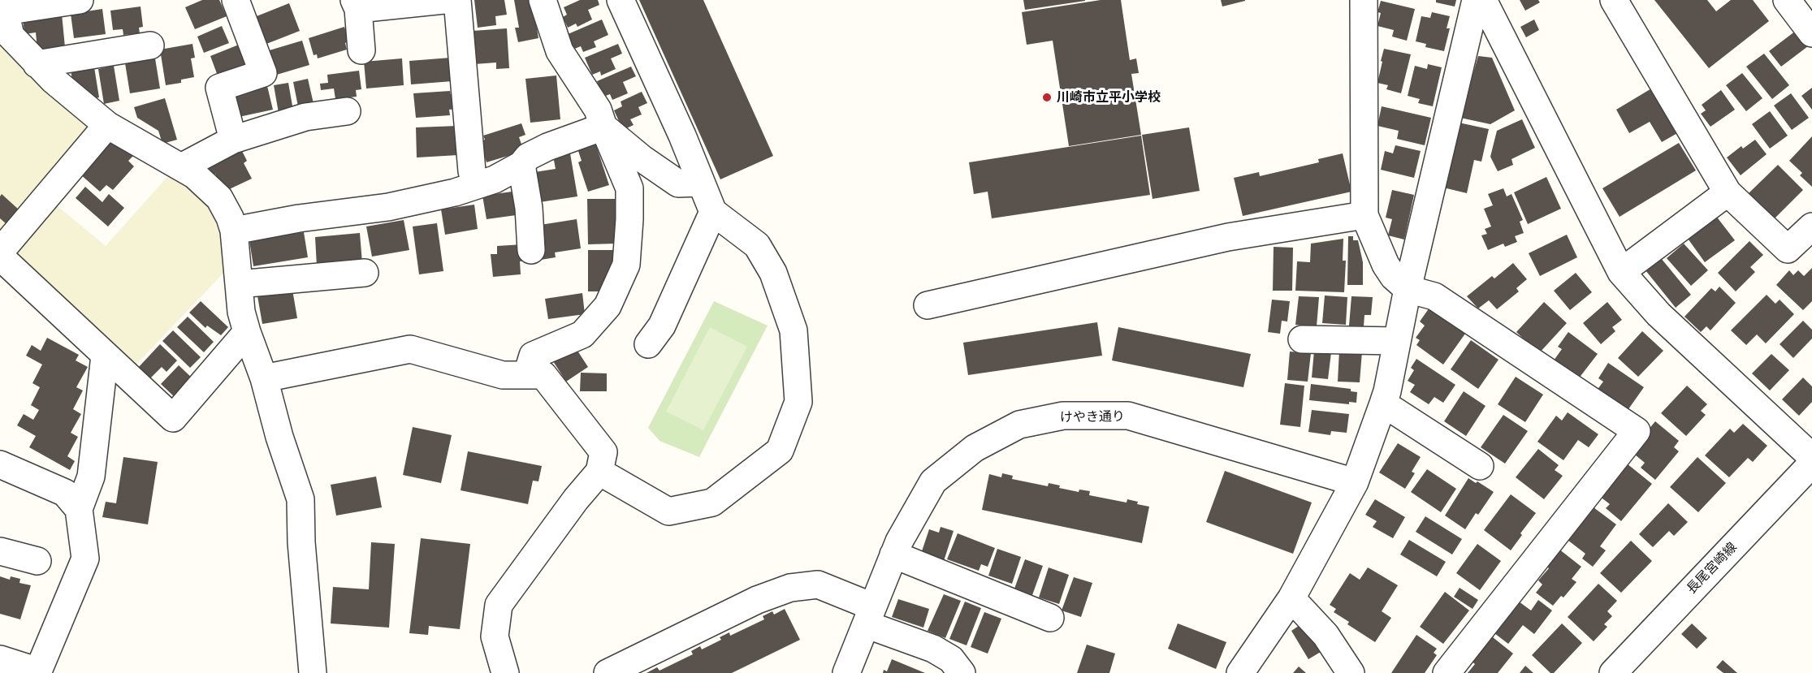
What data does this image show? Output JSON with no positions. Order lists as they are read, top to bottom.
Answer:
{
  "streets": {
    "street": ["けやき通り", "長尾宮崎線"]
  },
  "places": ["川崎市立平小学校"]
}
